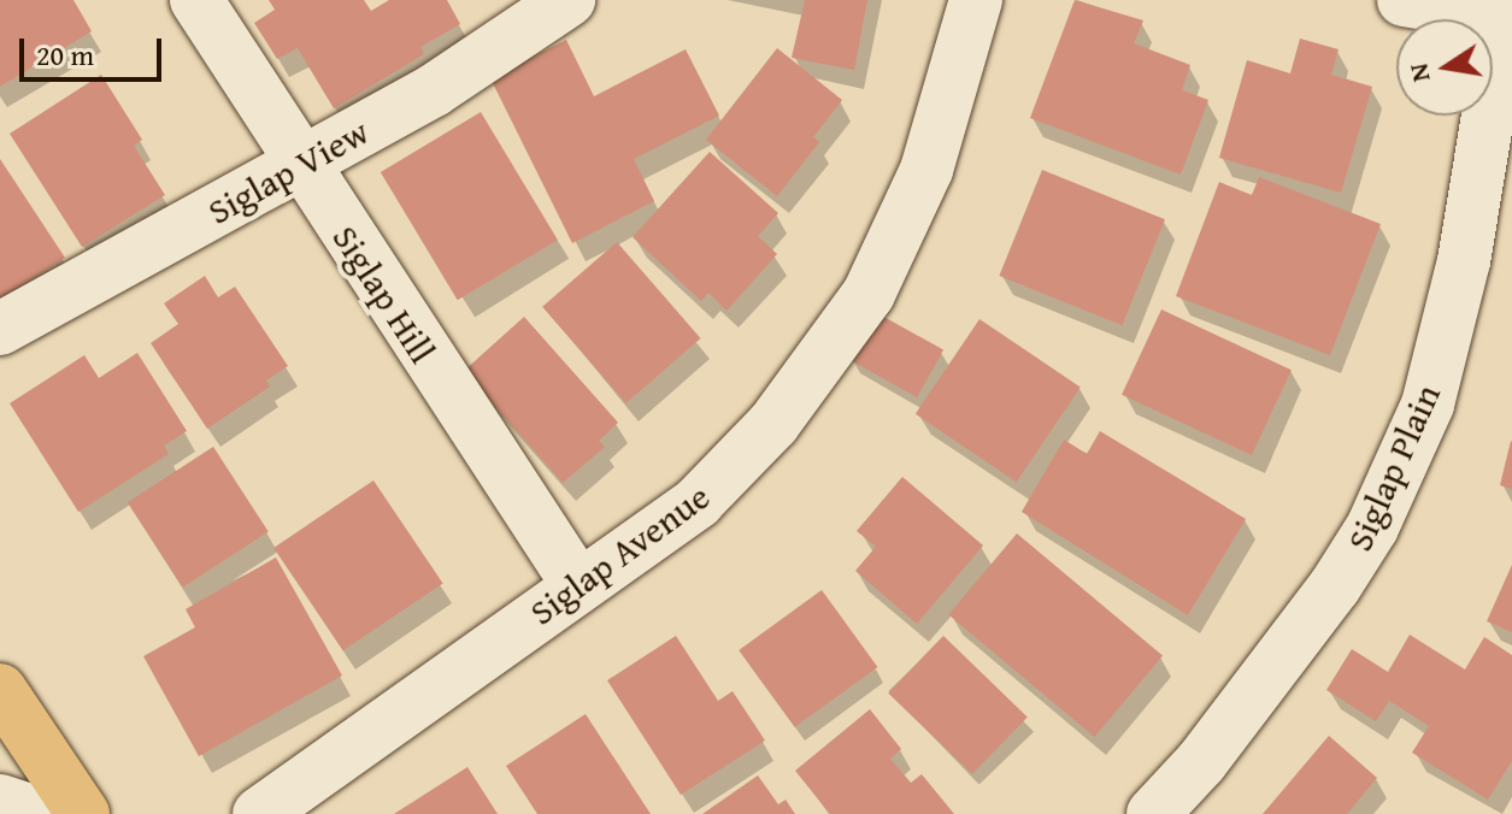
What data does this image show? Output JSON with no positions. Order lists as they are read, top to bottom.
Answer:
{
  "streets": {
    "street": [
      "Siglap View",
      "Siglap Hill",
      "Siglap Plain",
      "Siglap Avenue"
    ]
  },
  "crossings": [
    ["Siglap View", "Siglap Hill"],
    ["Siglap Hill", "Siglap Avenue"]
  ],
  "scale_bar": "20 m",
  "north": "left"
}
